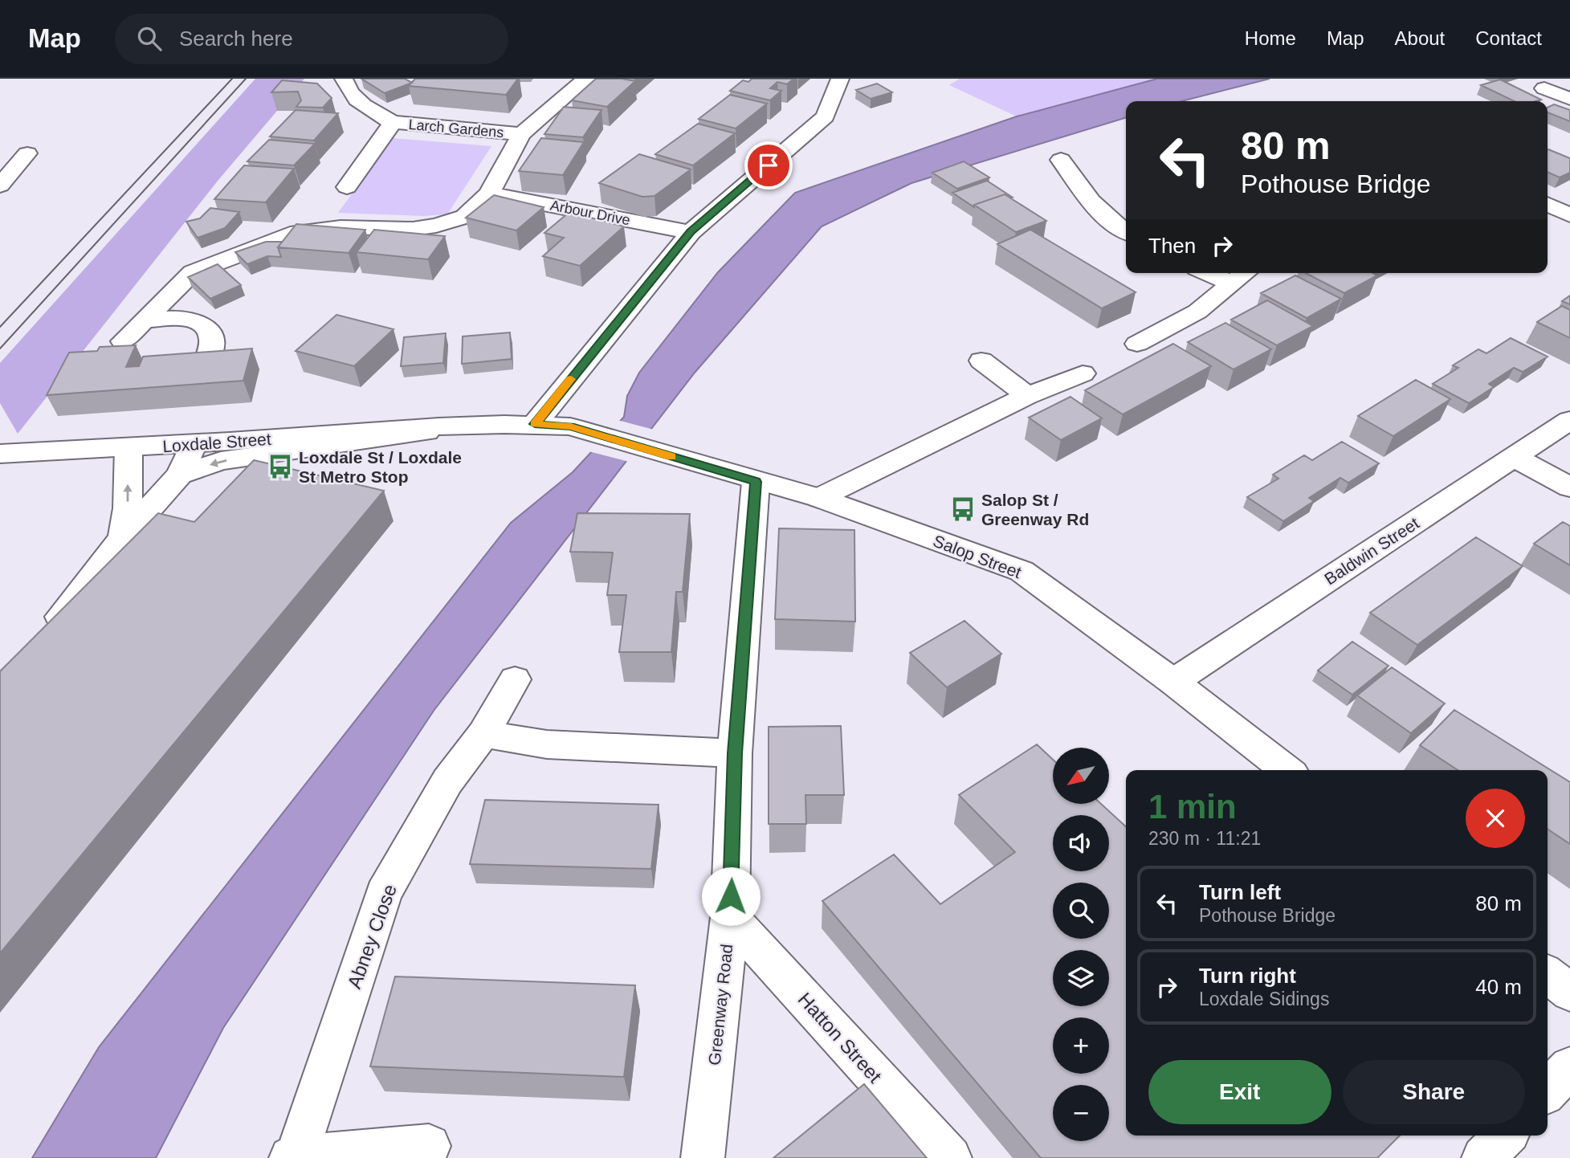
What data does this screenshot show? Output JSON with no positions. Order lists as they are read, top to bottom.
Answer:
{
  "streets": {
    "street": [
      "Larch Gardens",
      "Arbour Drive",
      "Loxdale Street",
      "Baldwin Street",
      "Salop Street",
      "Abney Close",
      "Greenway Road",
      "Hatton Street"
    ]
  },
  "crossings": [
    ["Loxdale Street", "Salop Street"],
    ["Loxdale Street", "Greenway Road"],
    ["Baldwin Street", "Salop Street"],
    ["Salop Street", "Greenway Road"],
    ["Greenway Road", "Hatton Street"]
  ],
  "places": {
    "bus stop": ["Loxdale St / Loxdale St Metro Stop", "Salop St / Greenway Rd"]
  },
  "north": "bottom left",
  "page": {
    "header": "Map",
    "search": "Search here",
    "nav": [
      "Home",
      "Map",
      "About",
      "Contact"
    ],
    "turn": ["80 m", "Pothouse Bridge"],
    "then": "Then",
    "map_buttons": ["+", "−"],
    "heading": ["1 min", "230 m · 11:21"],
    "list": [
      {
        "name": "Turn left",
        "note": "Pothouse Bridge",
        "value": "80 m"
      },
      {
        "name": "Turn right",
        "note": "Loxdale Sidings",
        "value": "40 m"
      }
    ],
    "buttons": ["Exit", "Share"]
  }
}
